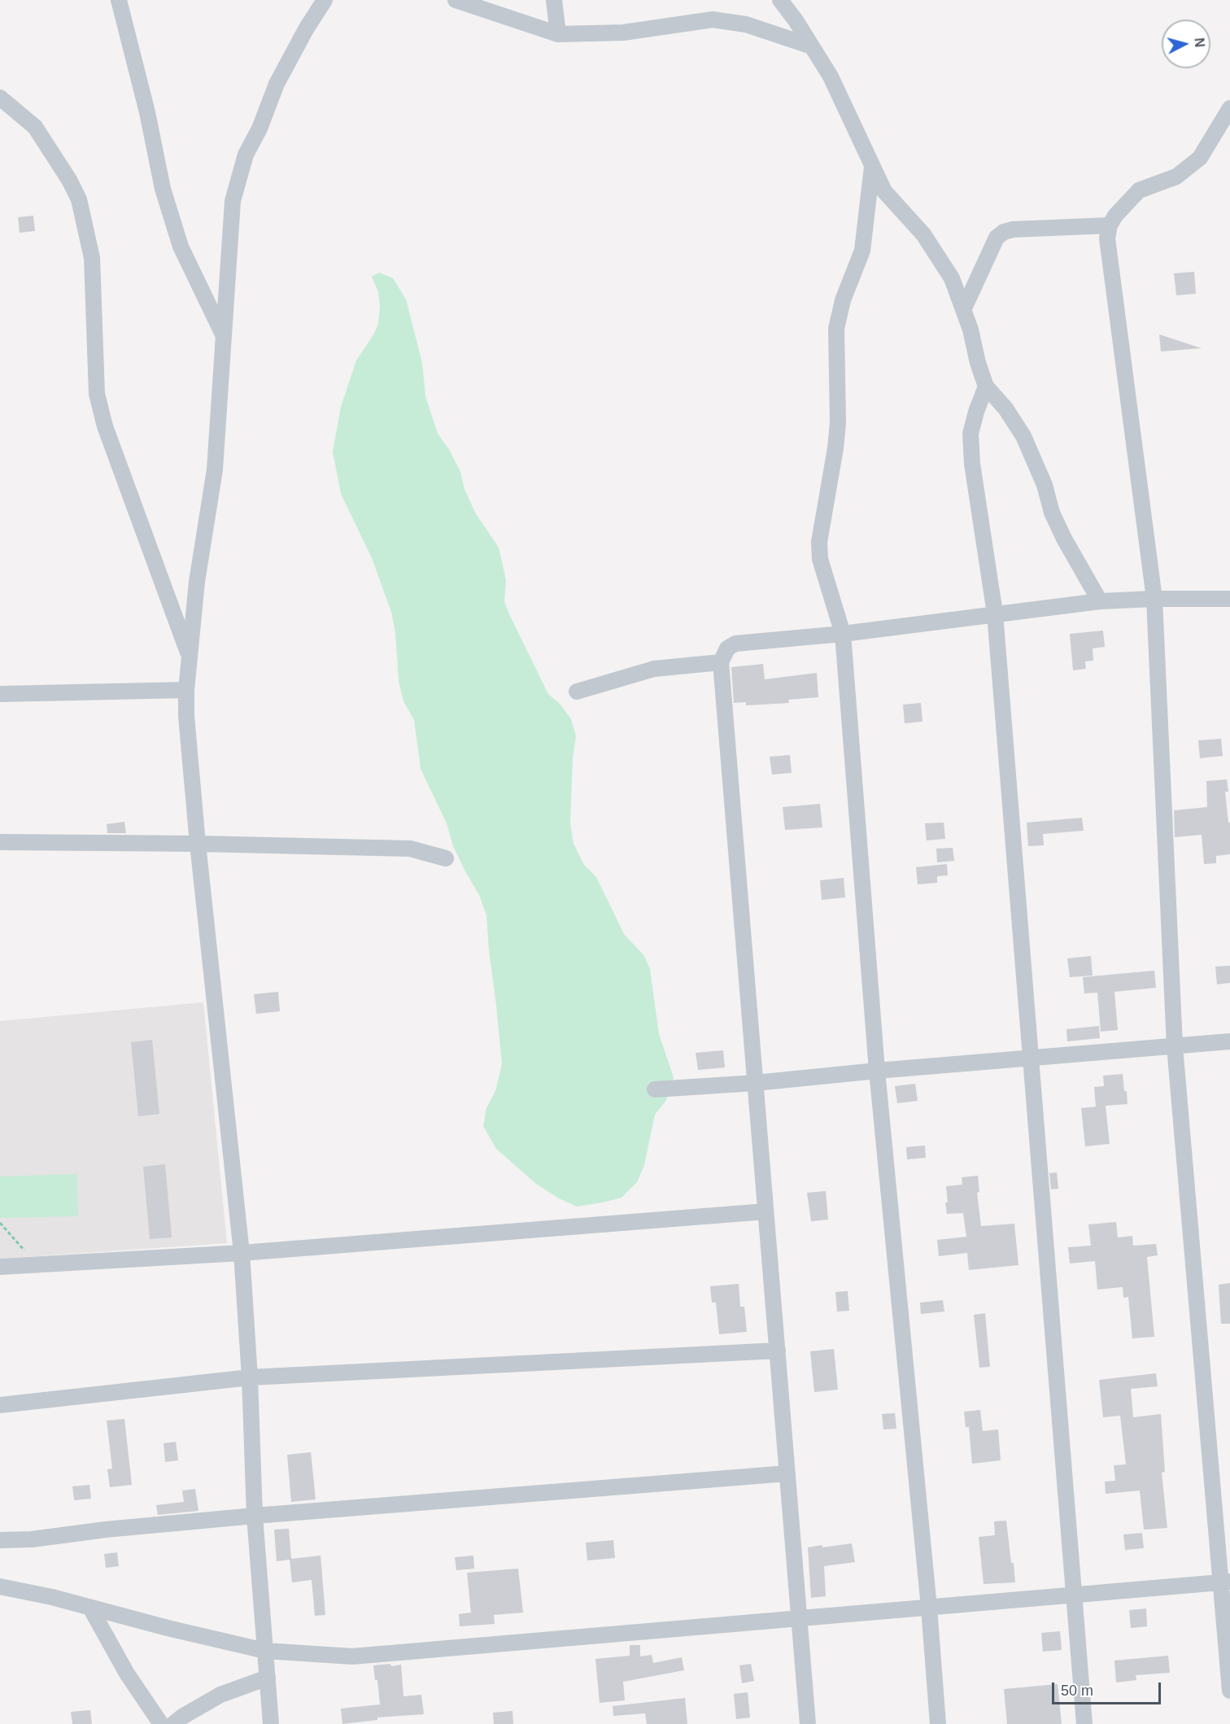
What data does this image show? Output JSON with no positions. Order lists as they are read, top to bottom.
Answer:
{
  "scale_bar": "50 m",
  "north": "right"
}
